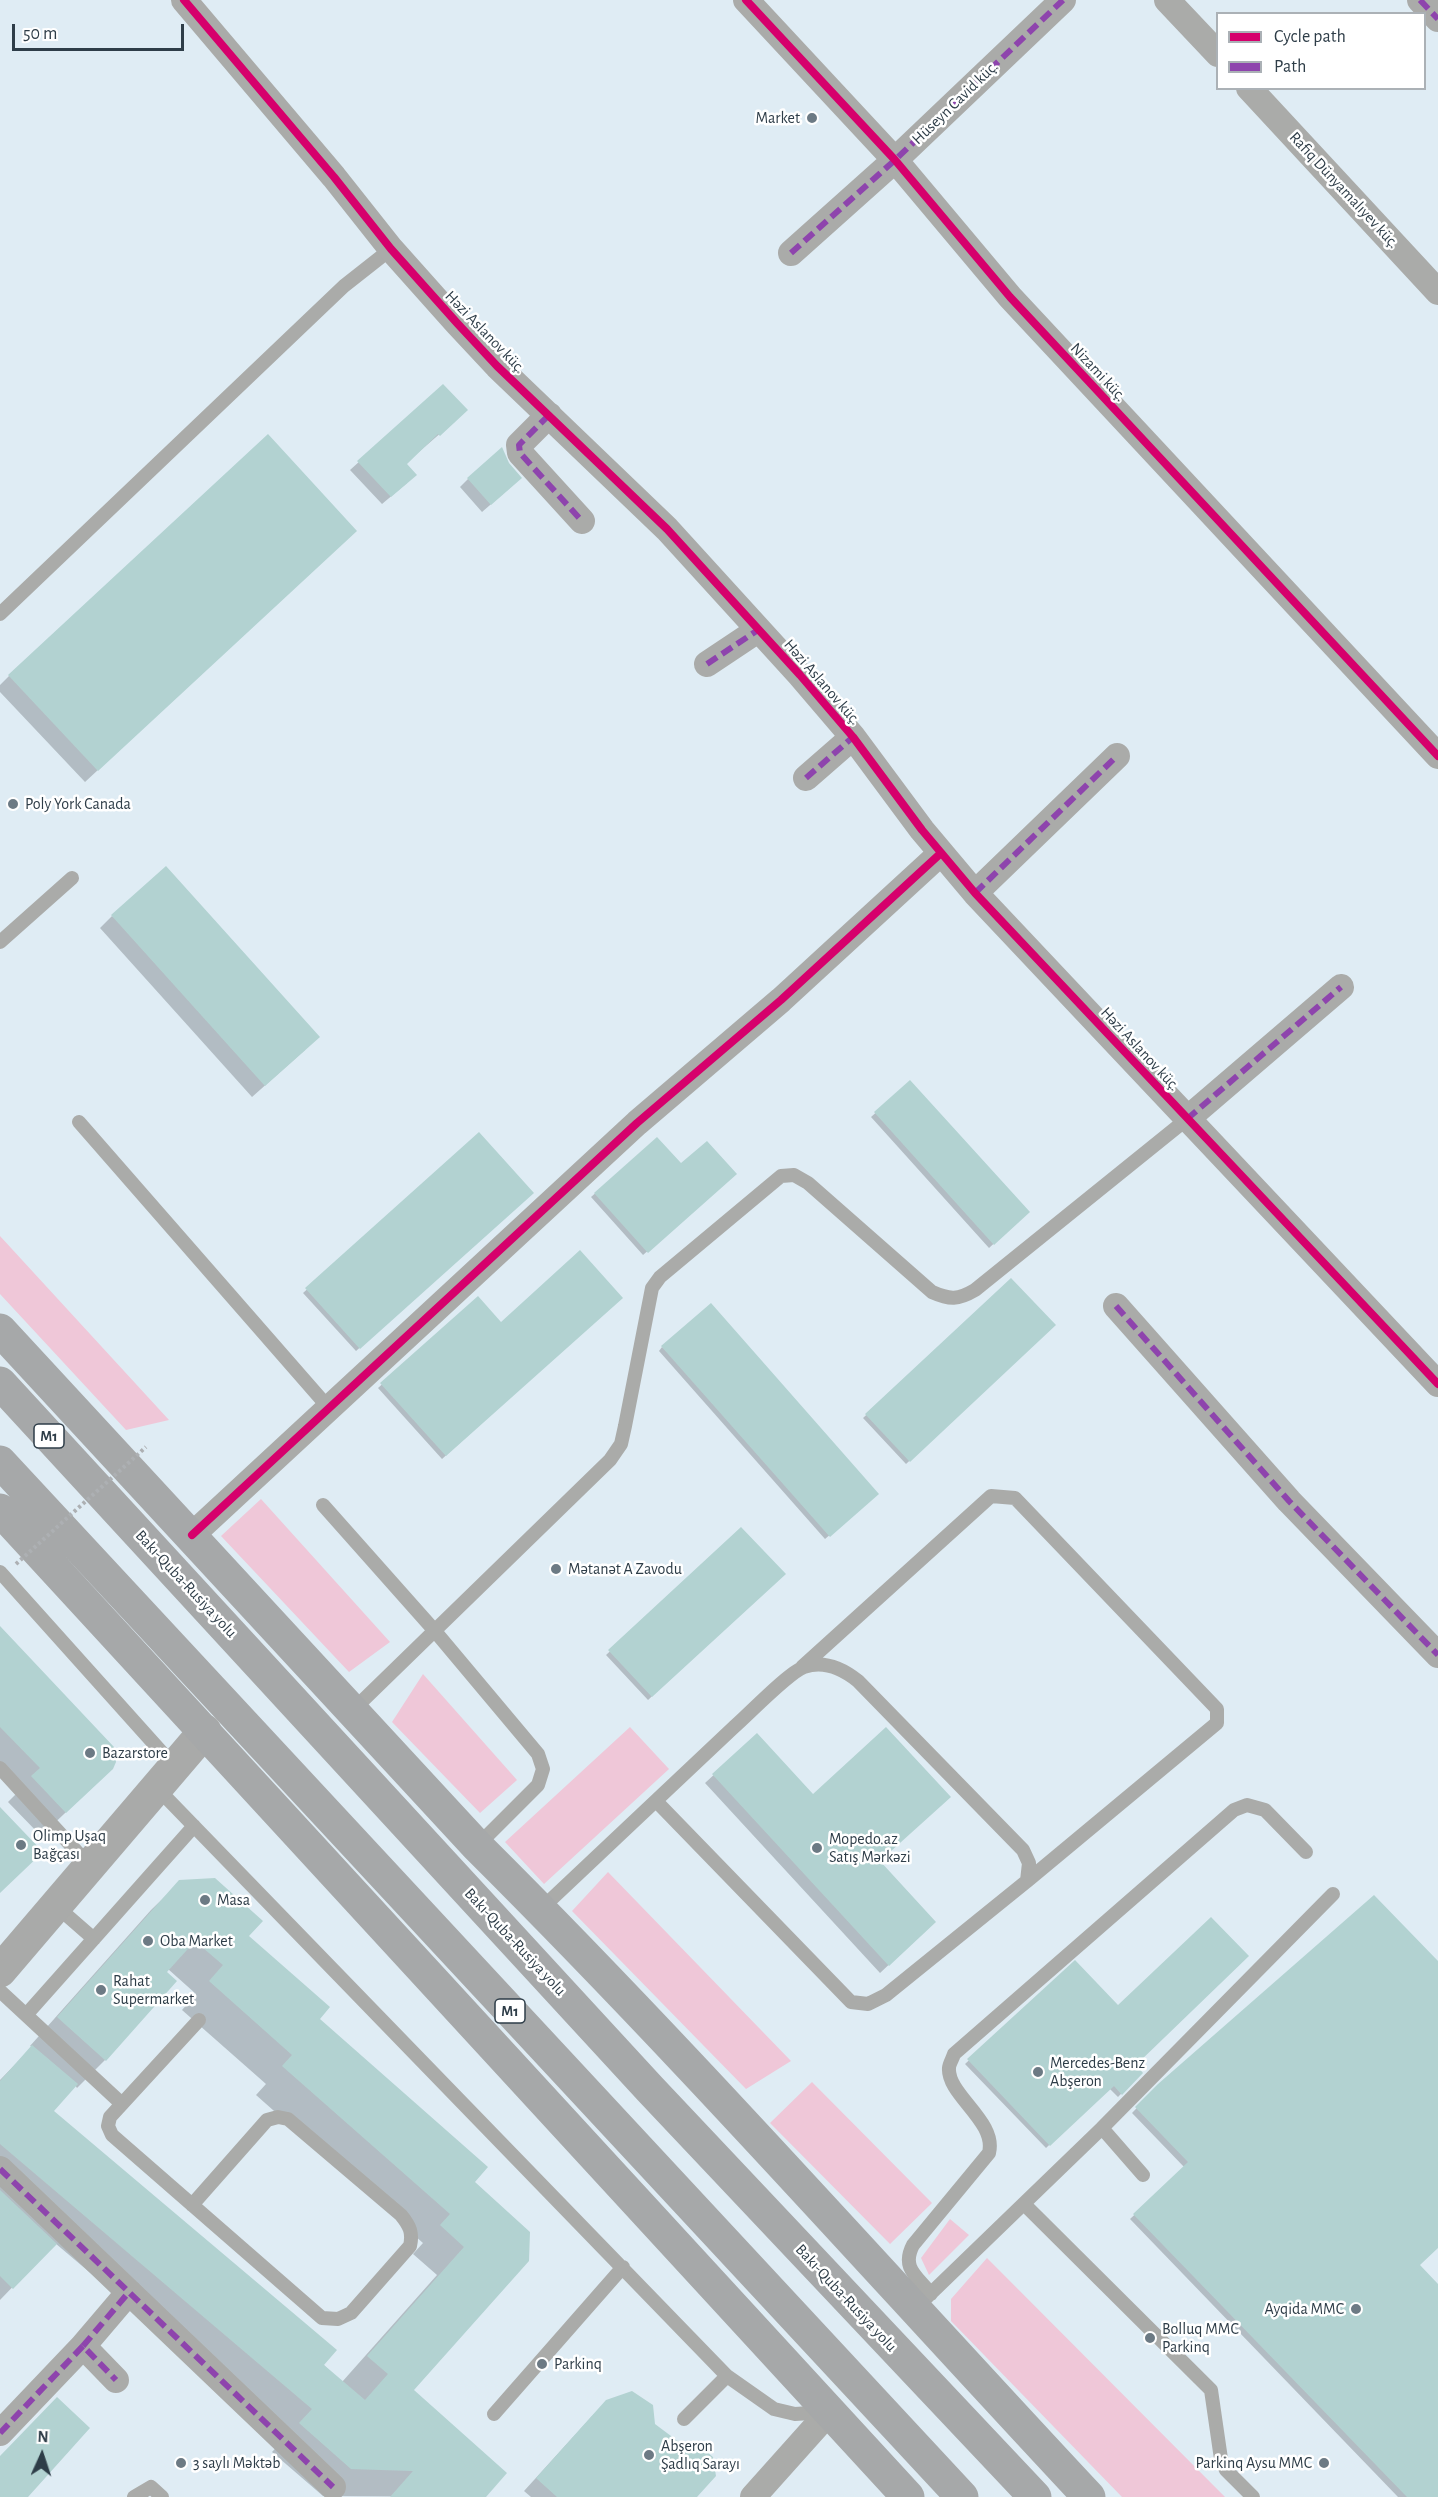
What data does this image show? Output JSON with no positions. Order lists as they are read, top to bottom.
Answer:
{
  "streets": {
    "highway": ["M1", "Bakı-Quba-Rusiya yolu"],
    "street": [
      "Hüseyn Cavid küç.",
      "Rafiq Dünyamalıyev küç.",
      "Həzi Aslanov küç.",
      "Nizami küç."
    ]
  },
  "crossings": [
    ["Hüseyn Cavid küç.", "Nizami küç."]
  ],
  "places": [
    "Market",
    "Poly York Canada",
    "Mətanət A Zavodu",
    "Bazarstore",
    "Olimp Uşaq Bağçası",
    "Mopedo.az Satış Mərkəzi",
    "Masa",
    "Oba Market",
    "Rahat Supermarket",
    "Mercedes-Benz Abşeron",
    "Ayqida MMC",
    "Bolluq MMC Parkinq",
    "Parkinq",
    "Abşeron Şadlıq Sarayı",
    "3 saylı Məktəb",
    "Parkinq Aysu MMC"
  ],
  "legend": ["Cycle path", "Path"],
  "scale_bar": "50 m",
  "north": "top"
}
